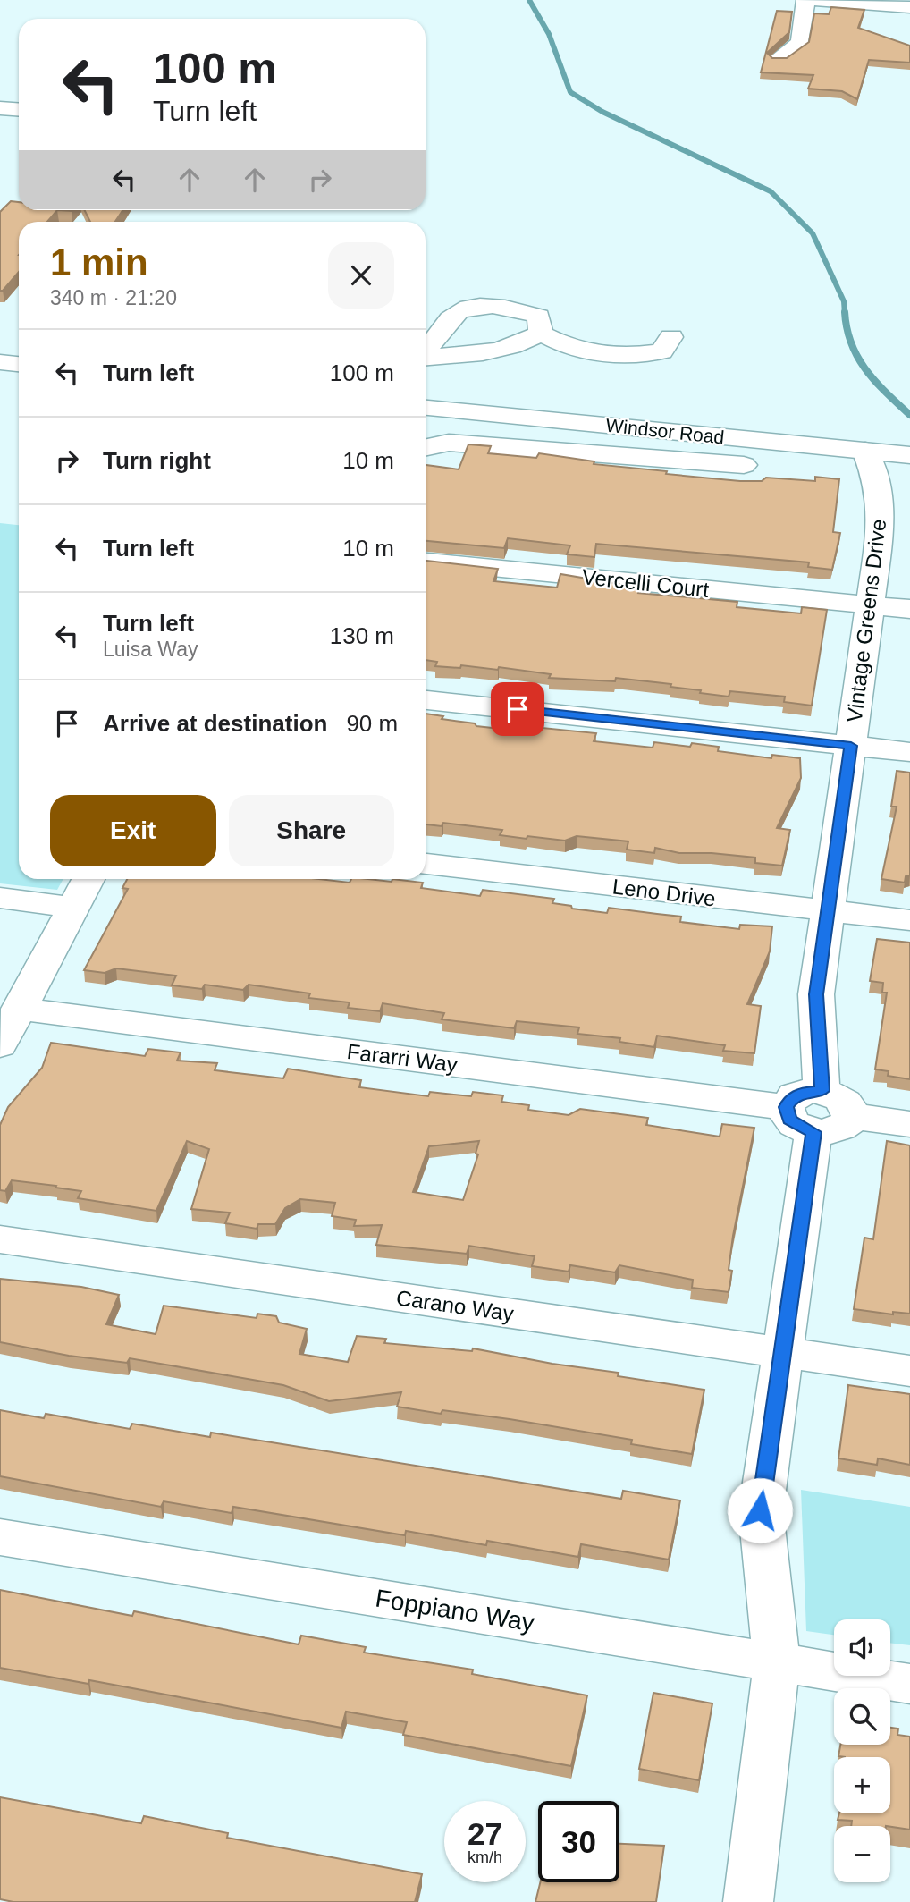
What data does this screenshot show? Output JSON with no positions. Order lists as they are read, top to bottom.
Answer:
{
  "streets": {
    "street": [
      "Windsor Road",
      "Vercelli Court",
      "Vintage Greens Drive",
      "Leno Drive",
      "Fararri Way",
      "Carano Way",
      "Foppiano Way"
    ]
  },
  "crossings": [
    ["Windsor Road", "Vintage Greens Drive"],
    ["Vercelli Court", "Vintage Greens Drive"],
    ["Vintage Greens Drive", "Leno Drive"],
    ["Vintage Greens Drive", "Fararri Way"]
  ],
  "page": {
    "turn": ["100 m", "Turn left"],
    "heading": ["1 min", "340 m · 21:20"],
    "list": [
      {
        "name": "Turn left",
        "value": "100 m"
      },
      {
        "name": "Turn right",
        "value": "10 m"
      },
      {
        "name": "Turn left",
        "value": "10 m"
      },
      {
        "name": "Turn left",
        "note": "Luisa Way",
        "value": "130 m"
      },
      {
        "name": "Arrive at destination",
        "value": "90 m"
      }
    ],
    "buttons": ["Exit", "Share"],
    "map_buttons": ["+", "−"],
    "speed": "27 km/h",
    "limit": "30"
  }
}
